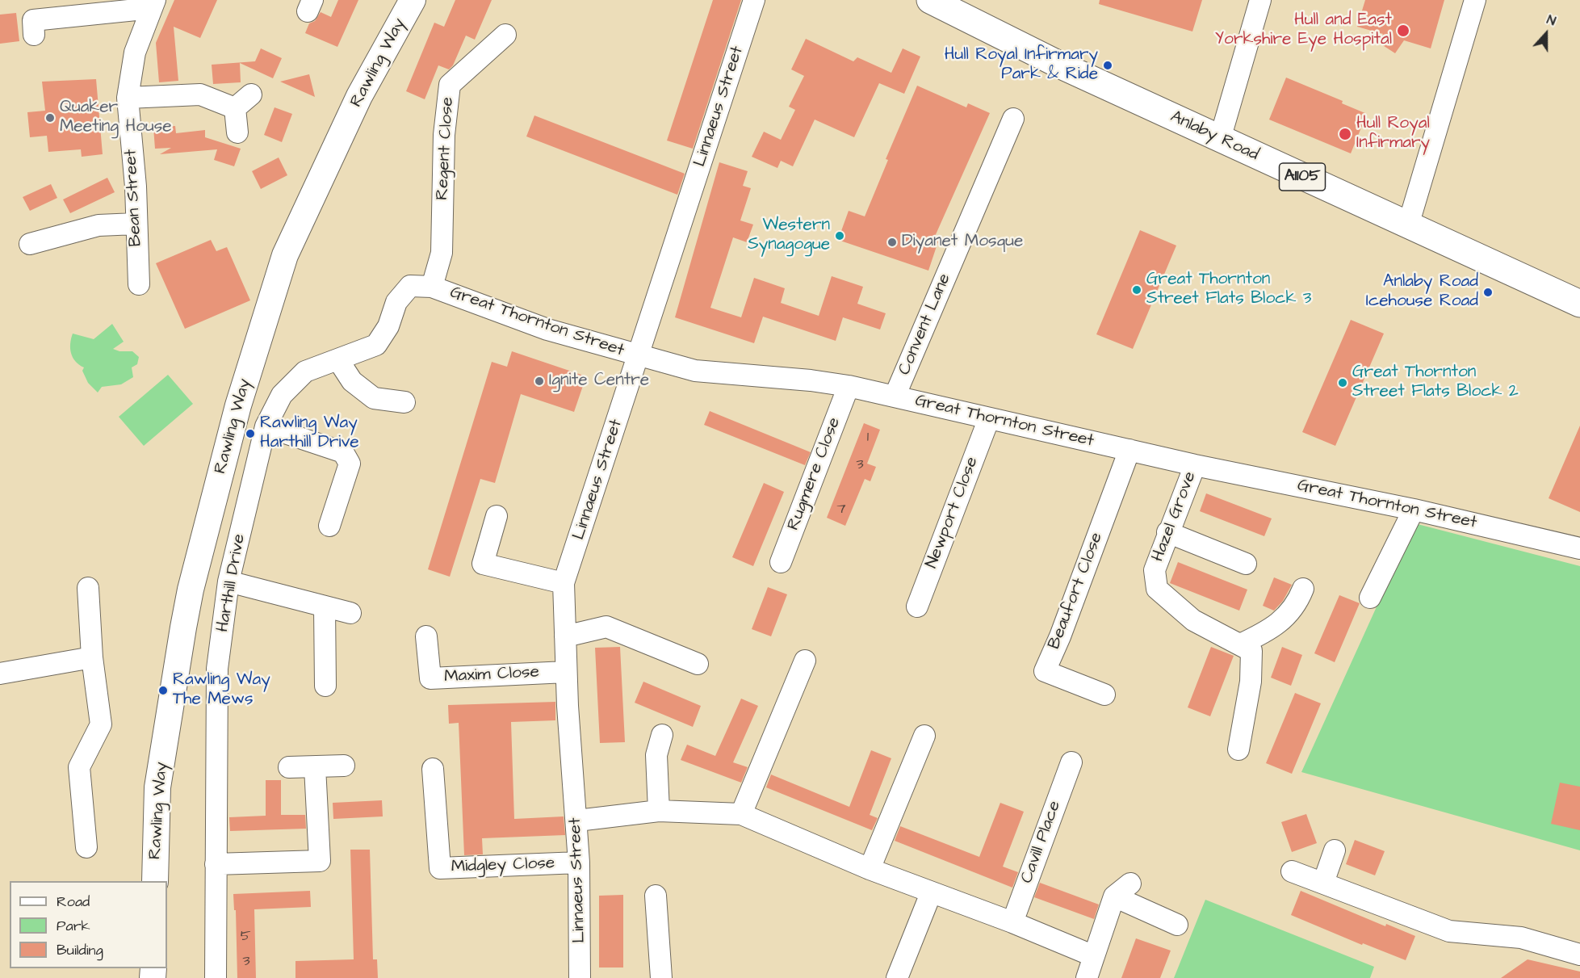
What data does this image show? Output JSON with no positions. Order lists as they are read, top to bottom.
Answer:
{
  "streets": {
    "main road": ["Anlaby Road", "A1105"],
    "street": [
      "Rawling Way",
      "Linnaeus Street",
      "Regent Close",
      "Bean Street",
      "Great Thornton Street",
      "Convent Lane",
      "Rugmere Close",
      "Newport Close",
      "Hazel Grove",
      "Harthill Drive",
      "Beaufort Close",
      "Maxim Close",
      "Cavill Place",
      "Midgley Close"
    ]
  },
  "crossings": [
    ["Linnaeus Street", "Great Thornton Street"],
    ["Linnaeus Street", "Maxim Close"],
    ["Linnaeus Street", "Midgley Close"],
    ["Regent Close", "Great Thornton Street"],
    ["Regent Close", "Harthill Drive"],
    ["Great Thornton Street", "Convent Lane"],
    ["Great Thornton Street", "Rugmere Close"],
    ["Great Thornton Street", "Newport Close"],
    ["Great Thornton Street", "Hazel Grove"],
    ["Great Thornton Street", "Harthill Drive"],
    ["Great Thornton Street", "Beaufort Close"]
  ],
  "places": [
    "Hull and East Yorkshire Eye Hospital",
    "Hull Royal Infirmary Park & Ride",
    "Quaker Meeting House",
    "Hull Royal Infirmary",
    "Western Synagogue",
    "Diyanet Mosque",
    "Great Thornton Street Flats Block 3",
    "Anlaby Road Icehouse Road",
    "Ignite Centre",
    "Great Thornton Street Flats Block 2",
    "Rawling Way Harthill Drive",
    "Rawling Way The Mews"
  ],
  "house_numbers": [
    "1",
    "3",
    "7",
    "5",
    "3"
  ],
  "legend": ["Road", "Park", "Building"],
  "north": "top"
}
